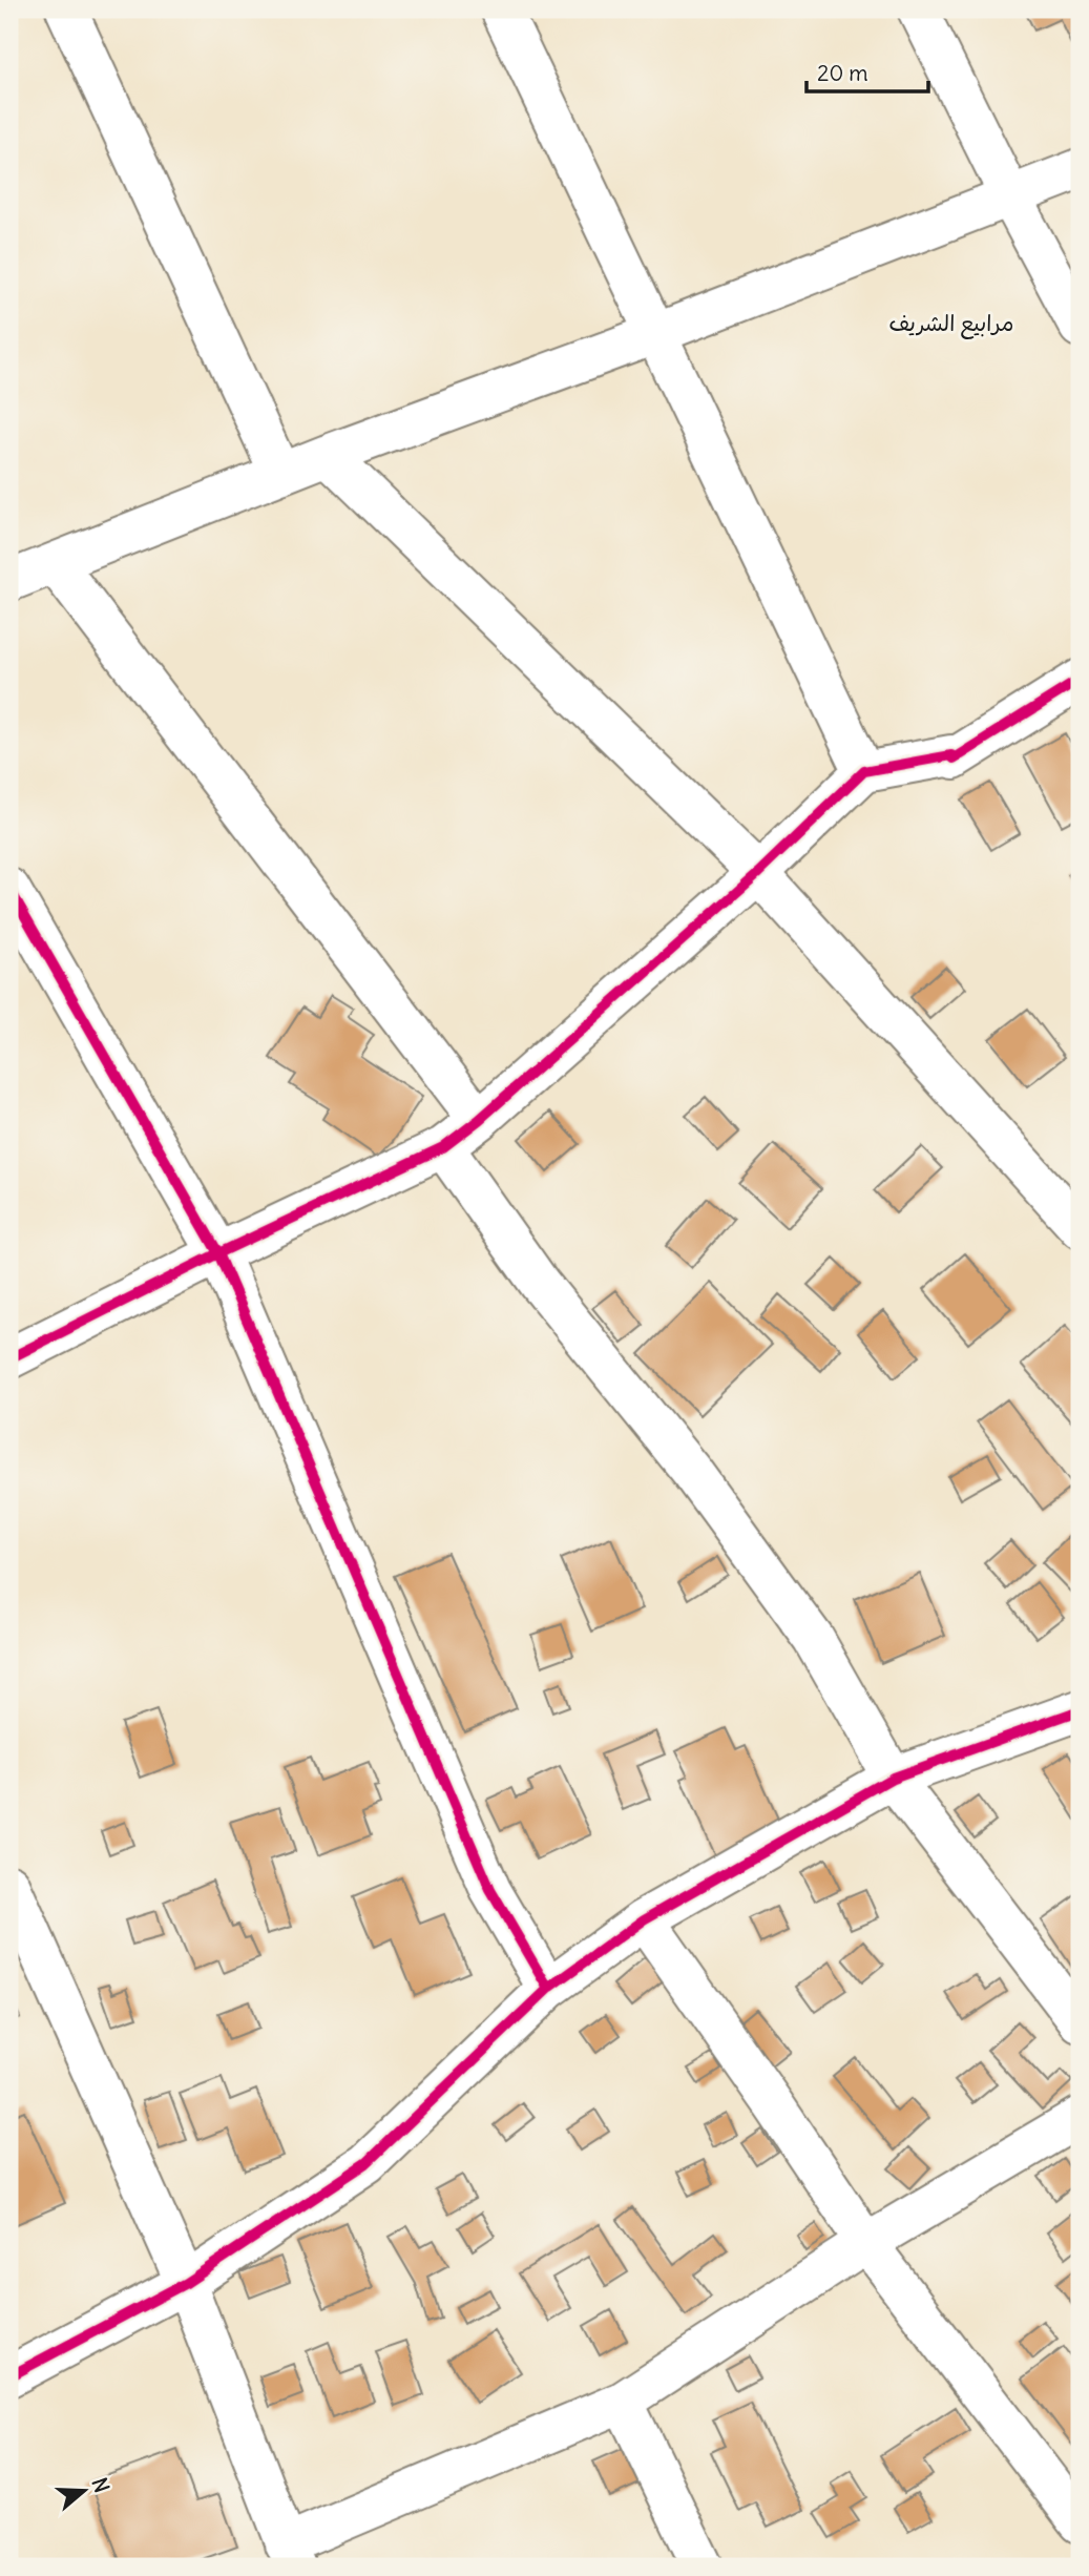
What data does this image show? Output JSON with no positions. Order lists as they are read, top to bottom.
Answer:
{
  "districts": ["مرابيع الشريف"],
  "scale_bar": "20 m",
  "north": "right"
}
